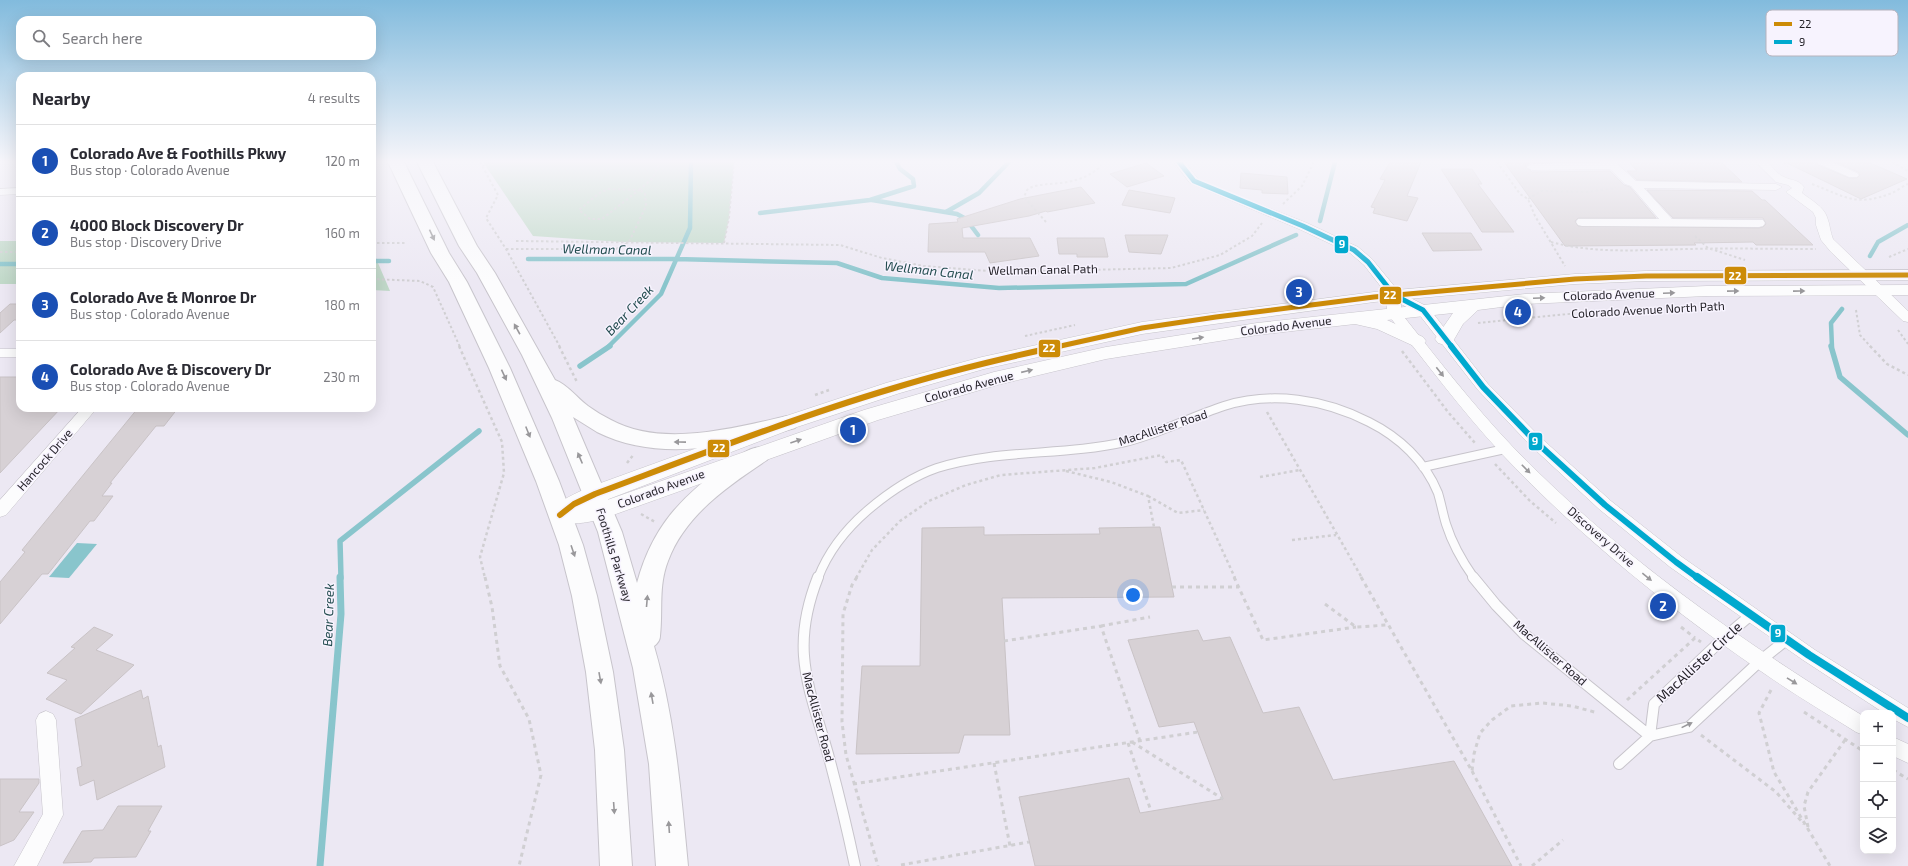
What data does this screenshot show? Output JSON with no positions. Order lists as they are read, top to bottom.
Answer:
{
  "streets": {
    "highway": ["Foothills Parkway"],
    "main road": ["Colorado Avenue"],
    "street": ["Hancock Drive", "Discovery Drive"],
    "lane": ["MacAllister Road", "MacAllister Circle"],
    "path": ["Wellman Canal Path", "Colorado Avenue North Path"]
  },
  "crossings": [
    ["Wellman Canal Path", "Discovery Drive"],
    ["Colorado Avenue", "Discovery Drive"],
    ["Colorado Avenue", "Foothills Parkway"],
    ["MacAllister Road", "MacAllister Circle"],
    ["Discovery Drive", "MacAllister Circle"]
  ],
  "water": ["Wellman Canal", "Bear Creek"],
  "lines": ["transit line 9", "transit line 22"],
  "legend": ["22", "9"],
  "page": {
    "search": "Search here",
    "heading": ["Nearby", "4 results"],
    "list": [
      {
        "mark": "1",
        "name": "Colorado Ave & Foothills Pkwy",
        "note": "Bus stop · Colorado Avenue",
        "value": "120 m"
      },
      {
        "mark": "2",
        "name": "4000 Block Discovery Dr",
        "note": "Bus stop · Discovery Drive",
        "value": "160 m"
      },
      {
        "mark": "3",
        "name": "Colorado Ave & Monroe Dr",
        "note": "Bus stop · Colorado Avenue",
        "value": "180 m"
      },
      {
        "mark": "4",
        "name": "Colorado Ave & Discovery Dr",
        "note": "Bus stop · Colorado Avenue",
        "value": "230 m"
      }
    ],
    "pins": [
      "3",
      "4",
      "1",
      "2"
    ],
    "map_buttons": ["+", "−"]
  }
}
